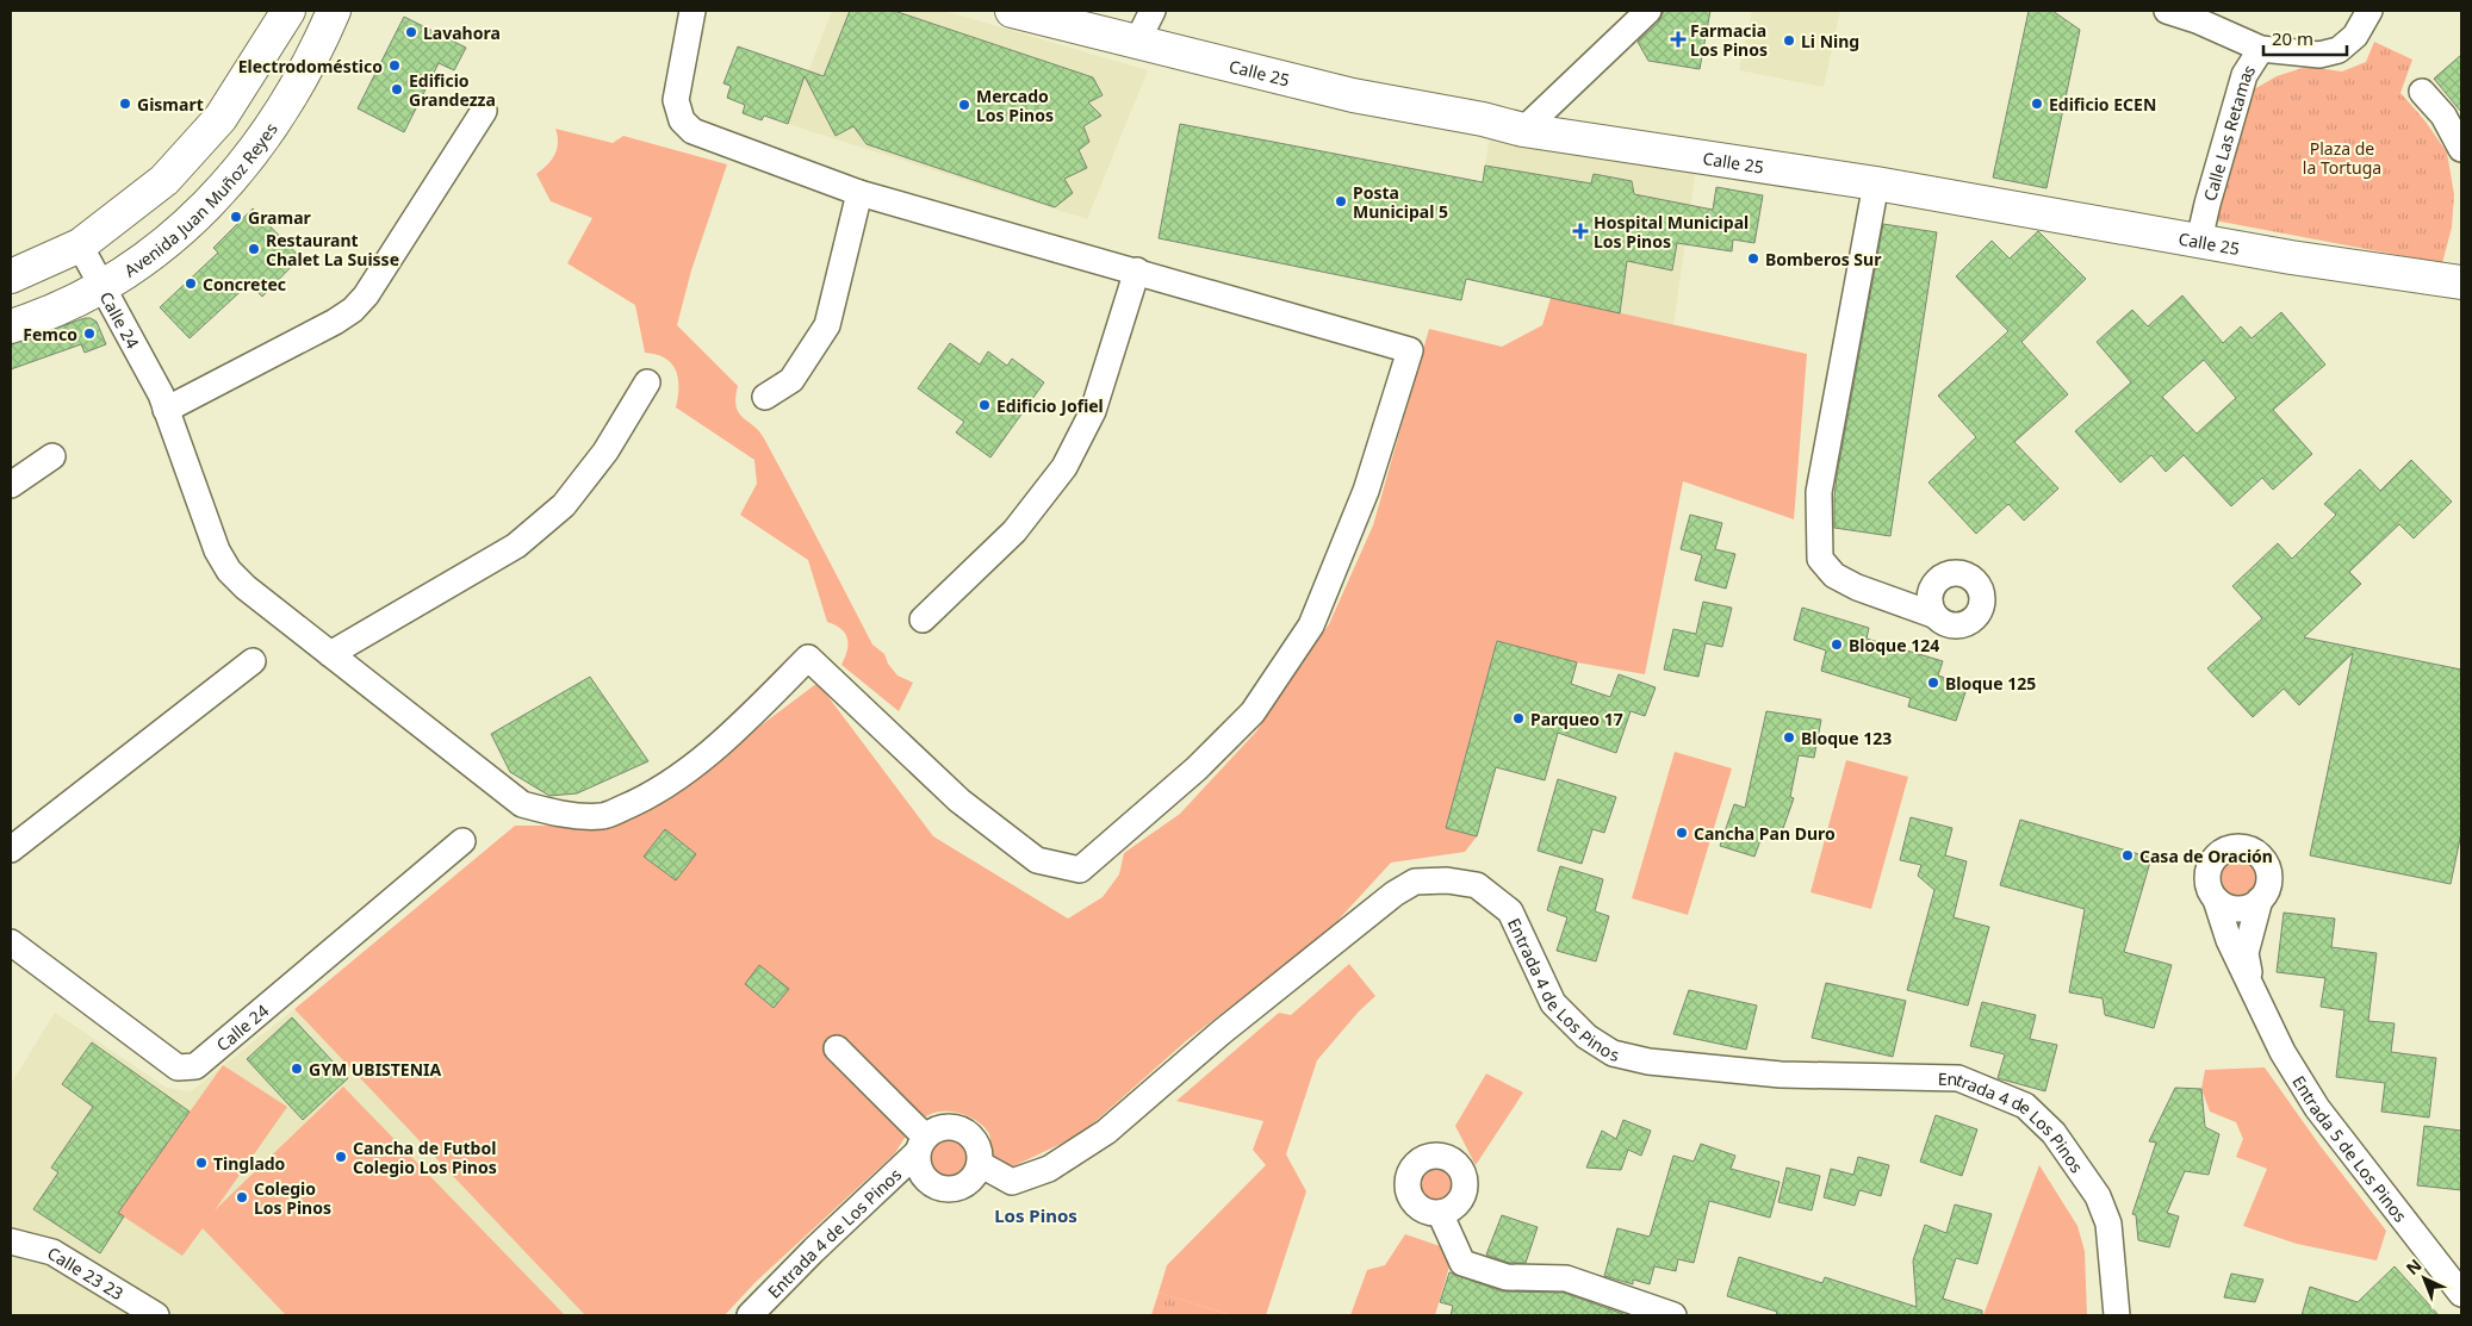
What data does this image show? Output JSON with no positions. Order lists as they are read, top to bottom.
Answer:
{
  "streets": {
    "street": [
      "Calle 25",
      "Calle Las Retamas",
      "Avenida Juan Muñoz Reyes",
      "Calle 24",
      "Entrada 4 de Los Pinos",
      "Entrada 5 de Los Pinos",
      "Calle 23 23"
    ]
  },
  "crossings": [
    ["Calle 25", "Calle Las Retamas"],
    ["Avenida Juan Muñoz Reyes", "Calle 24"]
  ],
  "districts": ["Los Pinos"],
  "parks": ["Plaza de la Tortuga"],
  "places": {
    "other": [
      "Lavahora",
      "Li Ning",
      "Electrodoméstico",
      "Edificio Grandezza",
      "Gismart",
      "Edificio ECEN",
      "Mercado Los Pinos",
      "Posta Municipal 5",
      "Gramar",
      "Restaurant Chalet La Suisse",
      "Bomberos Sur",
      "Concretec",
      "Femco",
      "Edificio Jofiel",
      "Bloque 124",
      "Bloque 125",
      "Parqueo 17",
      "Bloque 123",
      "Cancha Pan Duro",
      "Casa de Oración",
      "GYM UBISTENIA",
      "Cancha de Futbol Colegio Los Pinos",
      "Tinglado",
      "Colegio Los Pinos"
    ],
    "health": ["Farmacia Los Pinos", "Hospital Municipal Los Pinos"]
  },
  "scale_bar": "20 m",
  "north": "top left"
}
